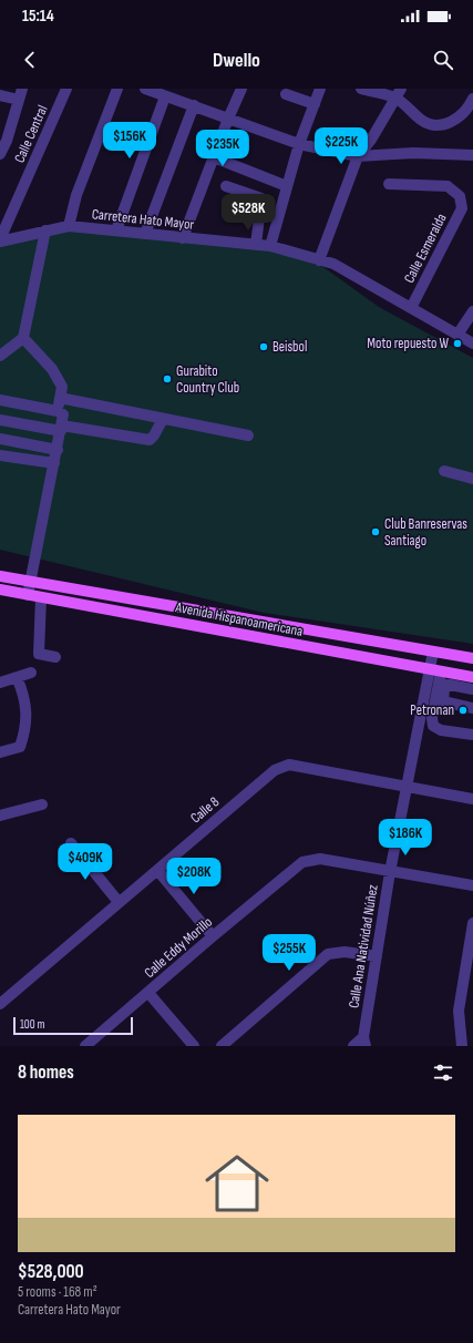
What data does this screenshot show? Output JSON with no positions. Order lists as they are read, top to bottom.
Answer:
{
  "streets": {
    "main road": ["Avenida Hispanoamericana"],
    "street": [
      "Calle Central",
      "Carretera Hato Mayor",
      "Calle Esmeralda",
      "Calle 8",
      "Calle Ana Natividad Núñez",
      "Calle Eddy Morillo"
    ]
  },
  "crossings": [
    ["Calle Central", "Carretera Hato Mayor"],
    ["Carretera Hato Mayor", "Calle Esmeralda"],
    ["Avenida Hispanoamericana", "Calle Ana Natividad Núñez"],
    ["Calle 8", "Calle Ana Natividad Núñez"],
    ["Calle Ana Natividad Núñez", "Calle Eddy Morillo"]
  ],
  "places": [
    "Moto repuesto W",
    "Beisbol",
    "Gurabito Country Club",
    "Club Banreservas Santiago",
    "Petronan"
  ],
  "scale_bar": "100 m",
  "page": {
    "status": "15:14",
    "header": "Dwello",
    "price": [
      "$156K",
      "$225K",
      "$235K",
      "$528K",
      "$186K",
      "$409K",
      "$208K",
      "$255K"
    ],
    "scale": "100 m",
    "heading": "8 homes",
    "list": [
      {
        "name": "$528,000",
        "note": "5 rooms · 168 m² · Carretera Hato Mayor"
      }
    ]
  }
}
